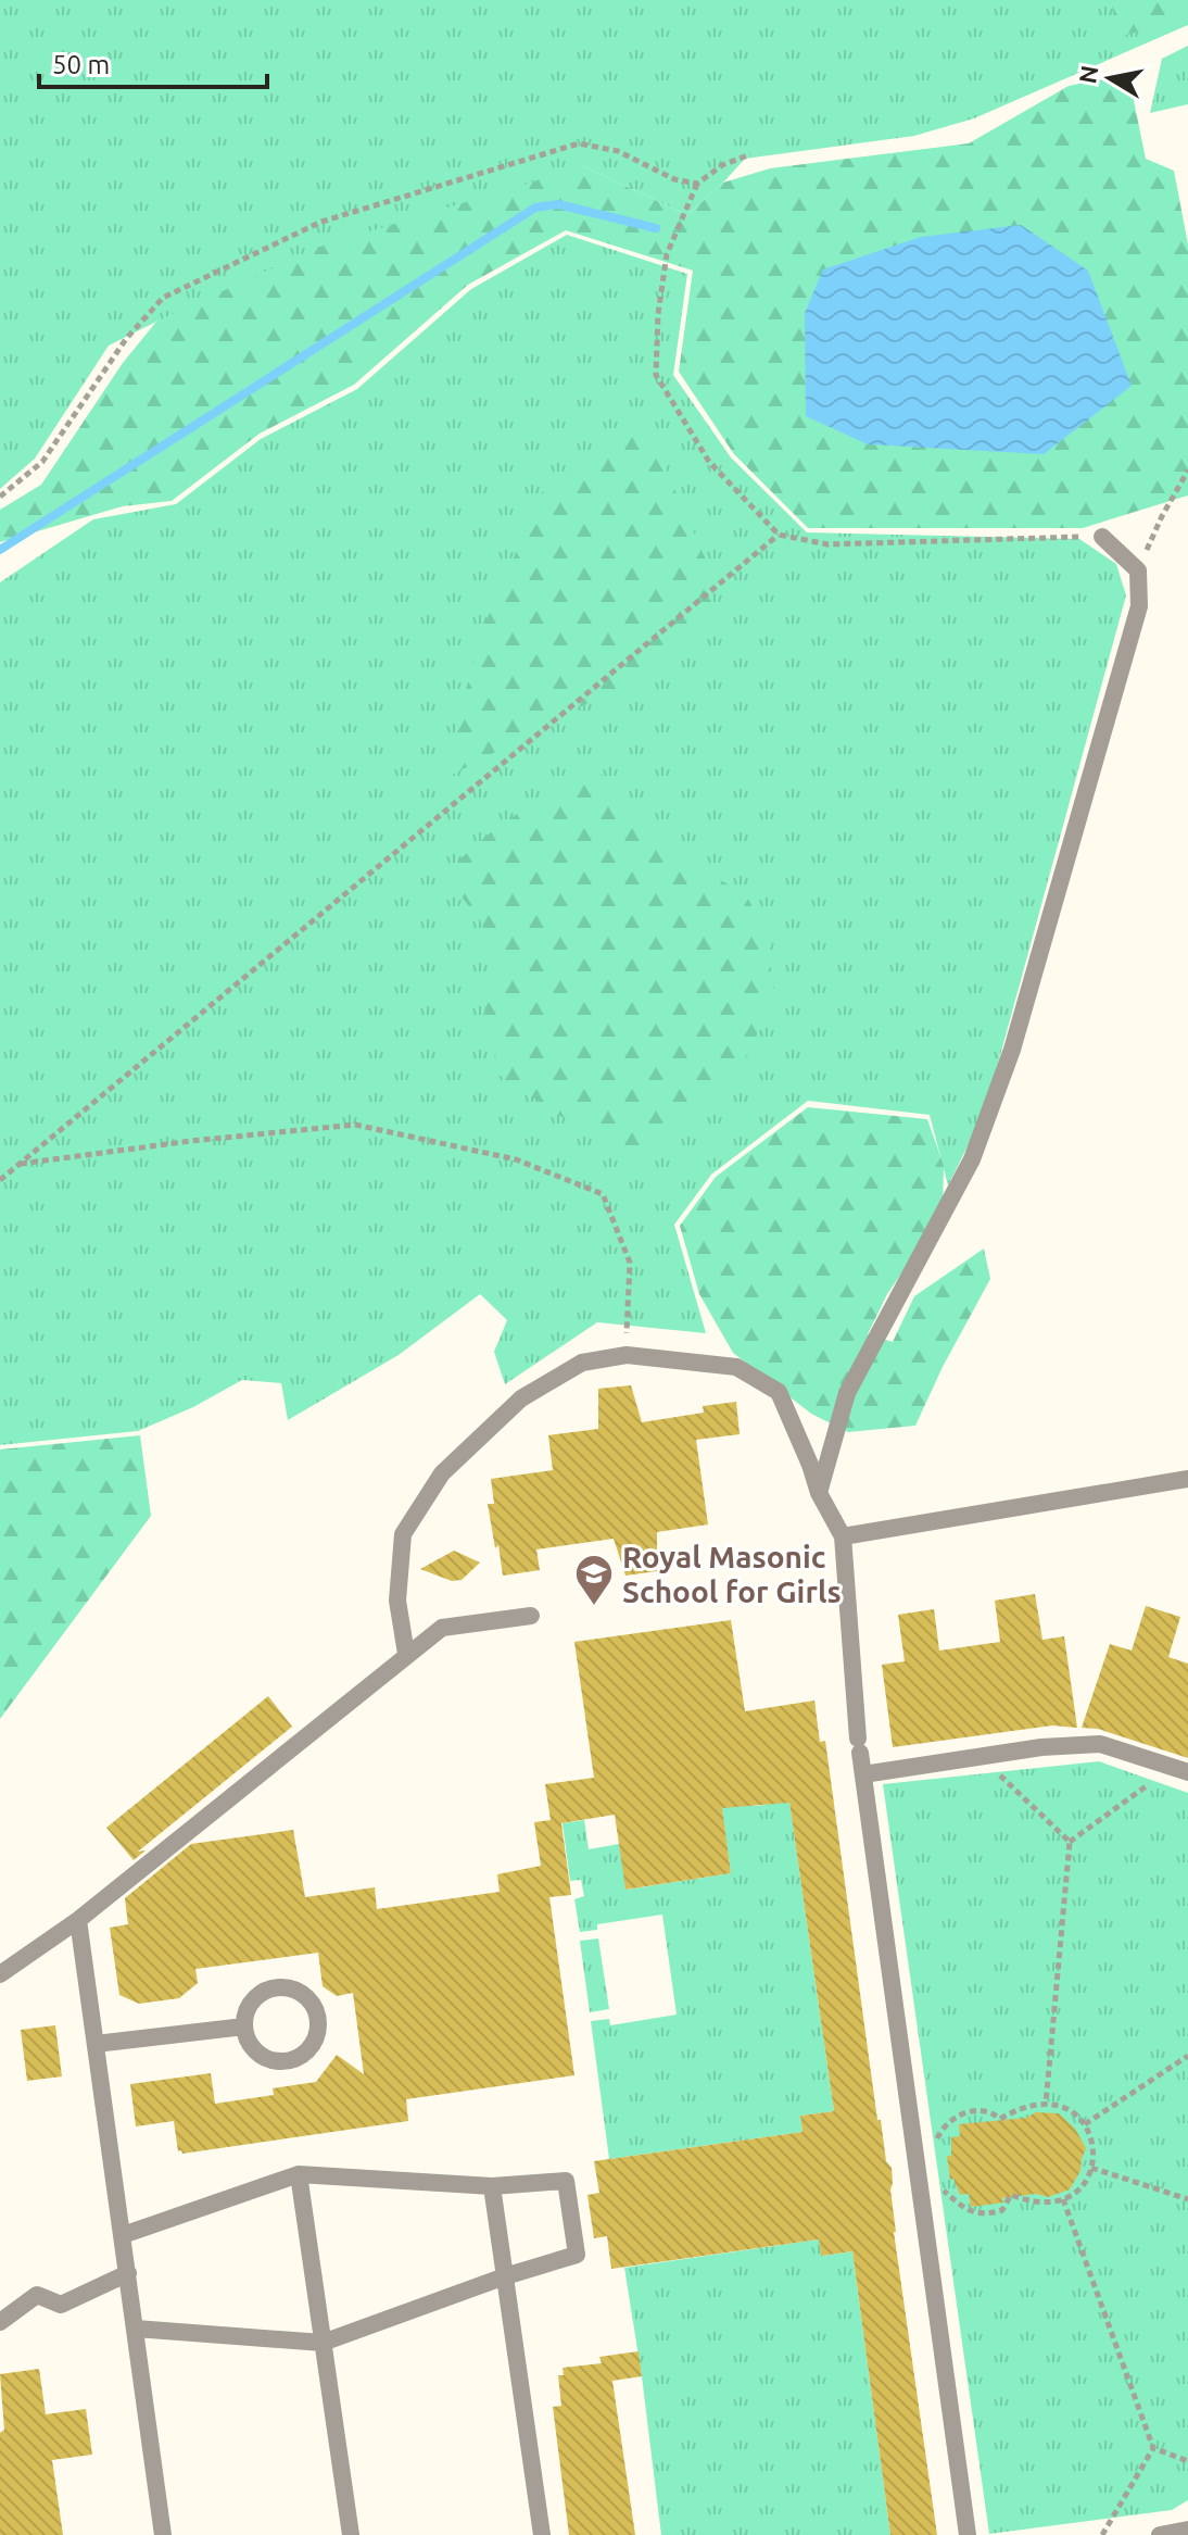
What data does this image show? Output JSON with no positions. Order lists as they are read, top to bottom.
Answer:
{
  "places": {
    "school or university": ["Royal Masonic School for Girls"]
  },
  "scale_bar": "50 m",
  "north": "left"
}
